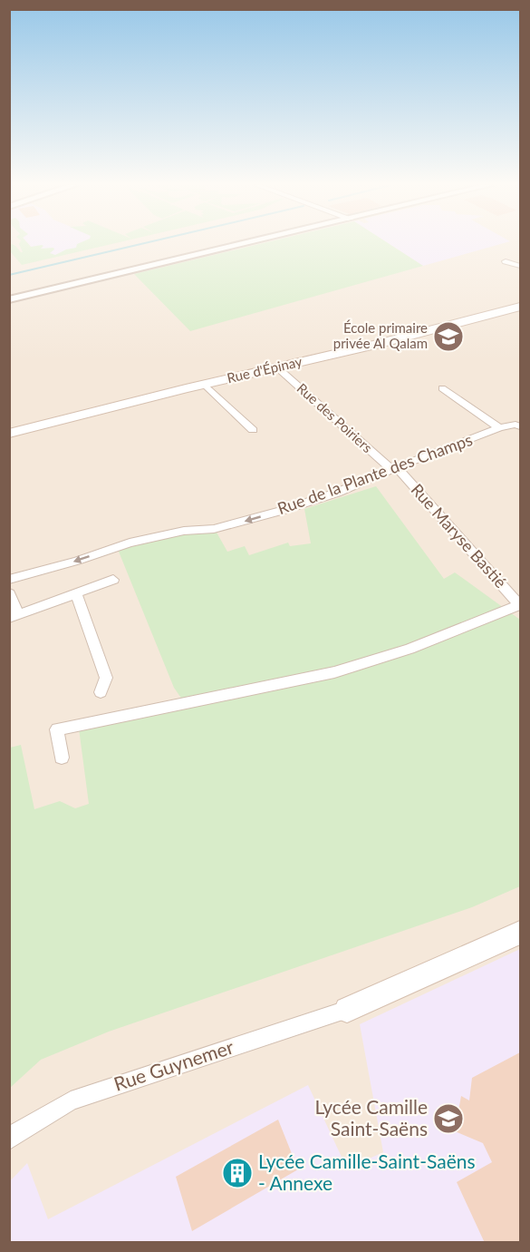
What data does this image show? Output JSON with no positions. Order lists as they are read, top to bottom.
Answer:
{
  "streets": {
    "main road": ["Rue d'Épinay"],
    "street": [
      "Rue des Poiriers",
      "Rue de la Plante des Champs",
      "Rue Maryse Bastié",
      "Rue Guynemer"
    ]
  },
  "crossings": [
    ["Rue d'Épinay", "Rue des Poiriers"],
    ["Rue des Poiriers", "Rue de la Plante des Champs"],
    ["Rue des Poiriers", "Rue Maryse Bastié"],
    ["Rue de la Plante des Champs", "Rue Maryse Bastié"]
  ],
  "one_way": ["Rue de la Plante des Champs"],
  "places": {
    "school or university": ["École primaire privée Al Qalam", "Lycée Camille Saint-Saëns"],
    "building": ["Lycée Camille-Saint-Saëns - Annexe"]
  }
}
